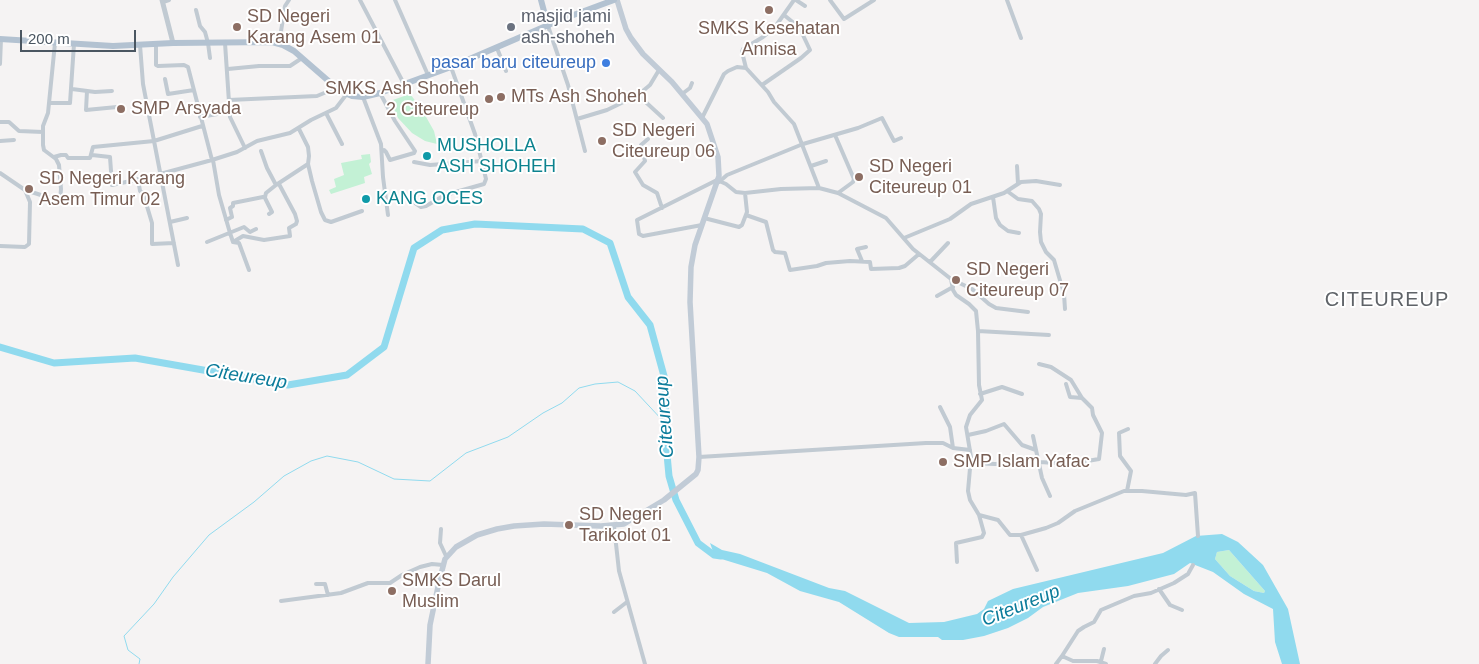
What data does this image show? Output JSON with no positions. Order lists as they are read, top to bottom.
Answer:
{
  "districts": ["CITEUREUP"],
  "water": ["Citeureup"],
  "places": [
    "SMKS Kesehatan Annisa",
    "SD Negeri Karang Asem 01",
    "masjid jami ash-shoheh",
    "pasar baru citeureup",
    "MTs Ash Shoheh",
    "SMKS Ash Shoheh 2 Citeureup",
    "SMP Arsyada",
    "SD Negeri Citeureup 06",
    "MUSHOLLA ASH SHOHEH",
    "SD Negeri Citeureup 01",
    "SD Negeri Karang Asem Timur 02",
    "KANG OCES",
    "SD Negeri Citeureup 07",
    "SMP Islam Yafac",
    "SD Negeri Tarikolot 01",
    "SMKS Darul Muslim"
  ],
  "scale_bar": "200 m"
}
